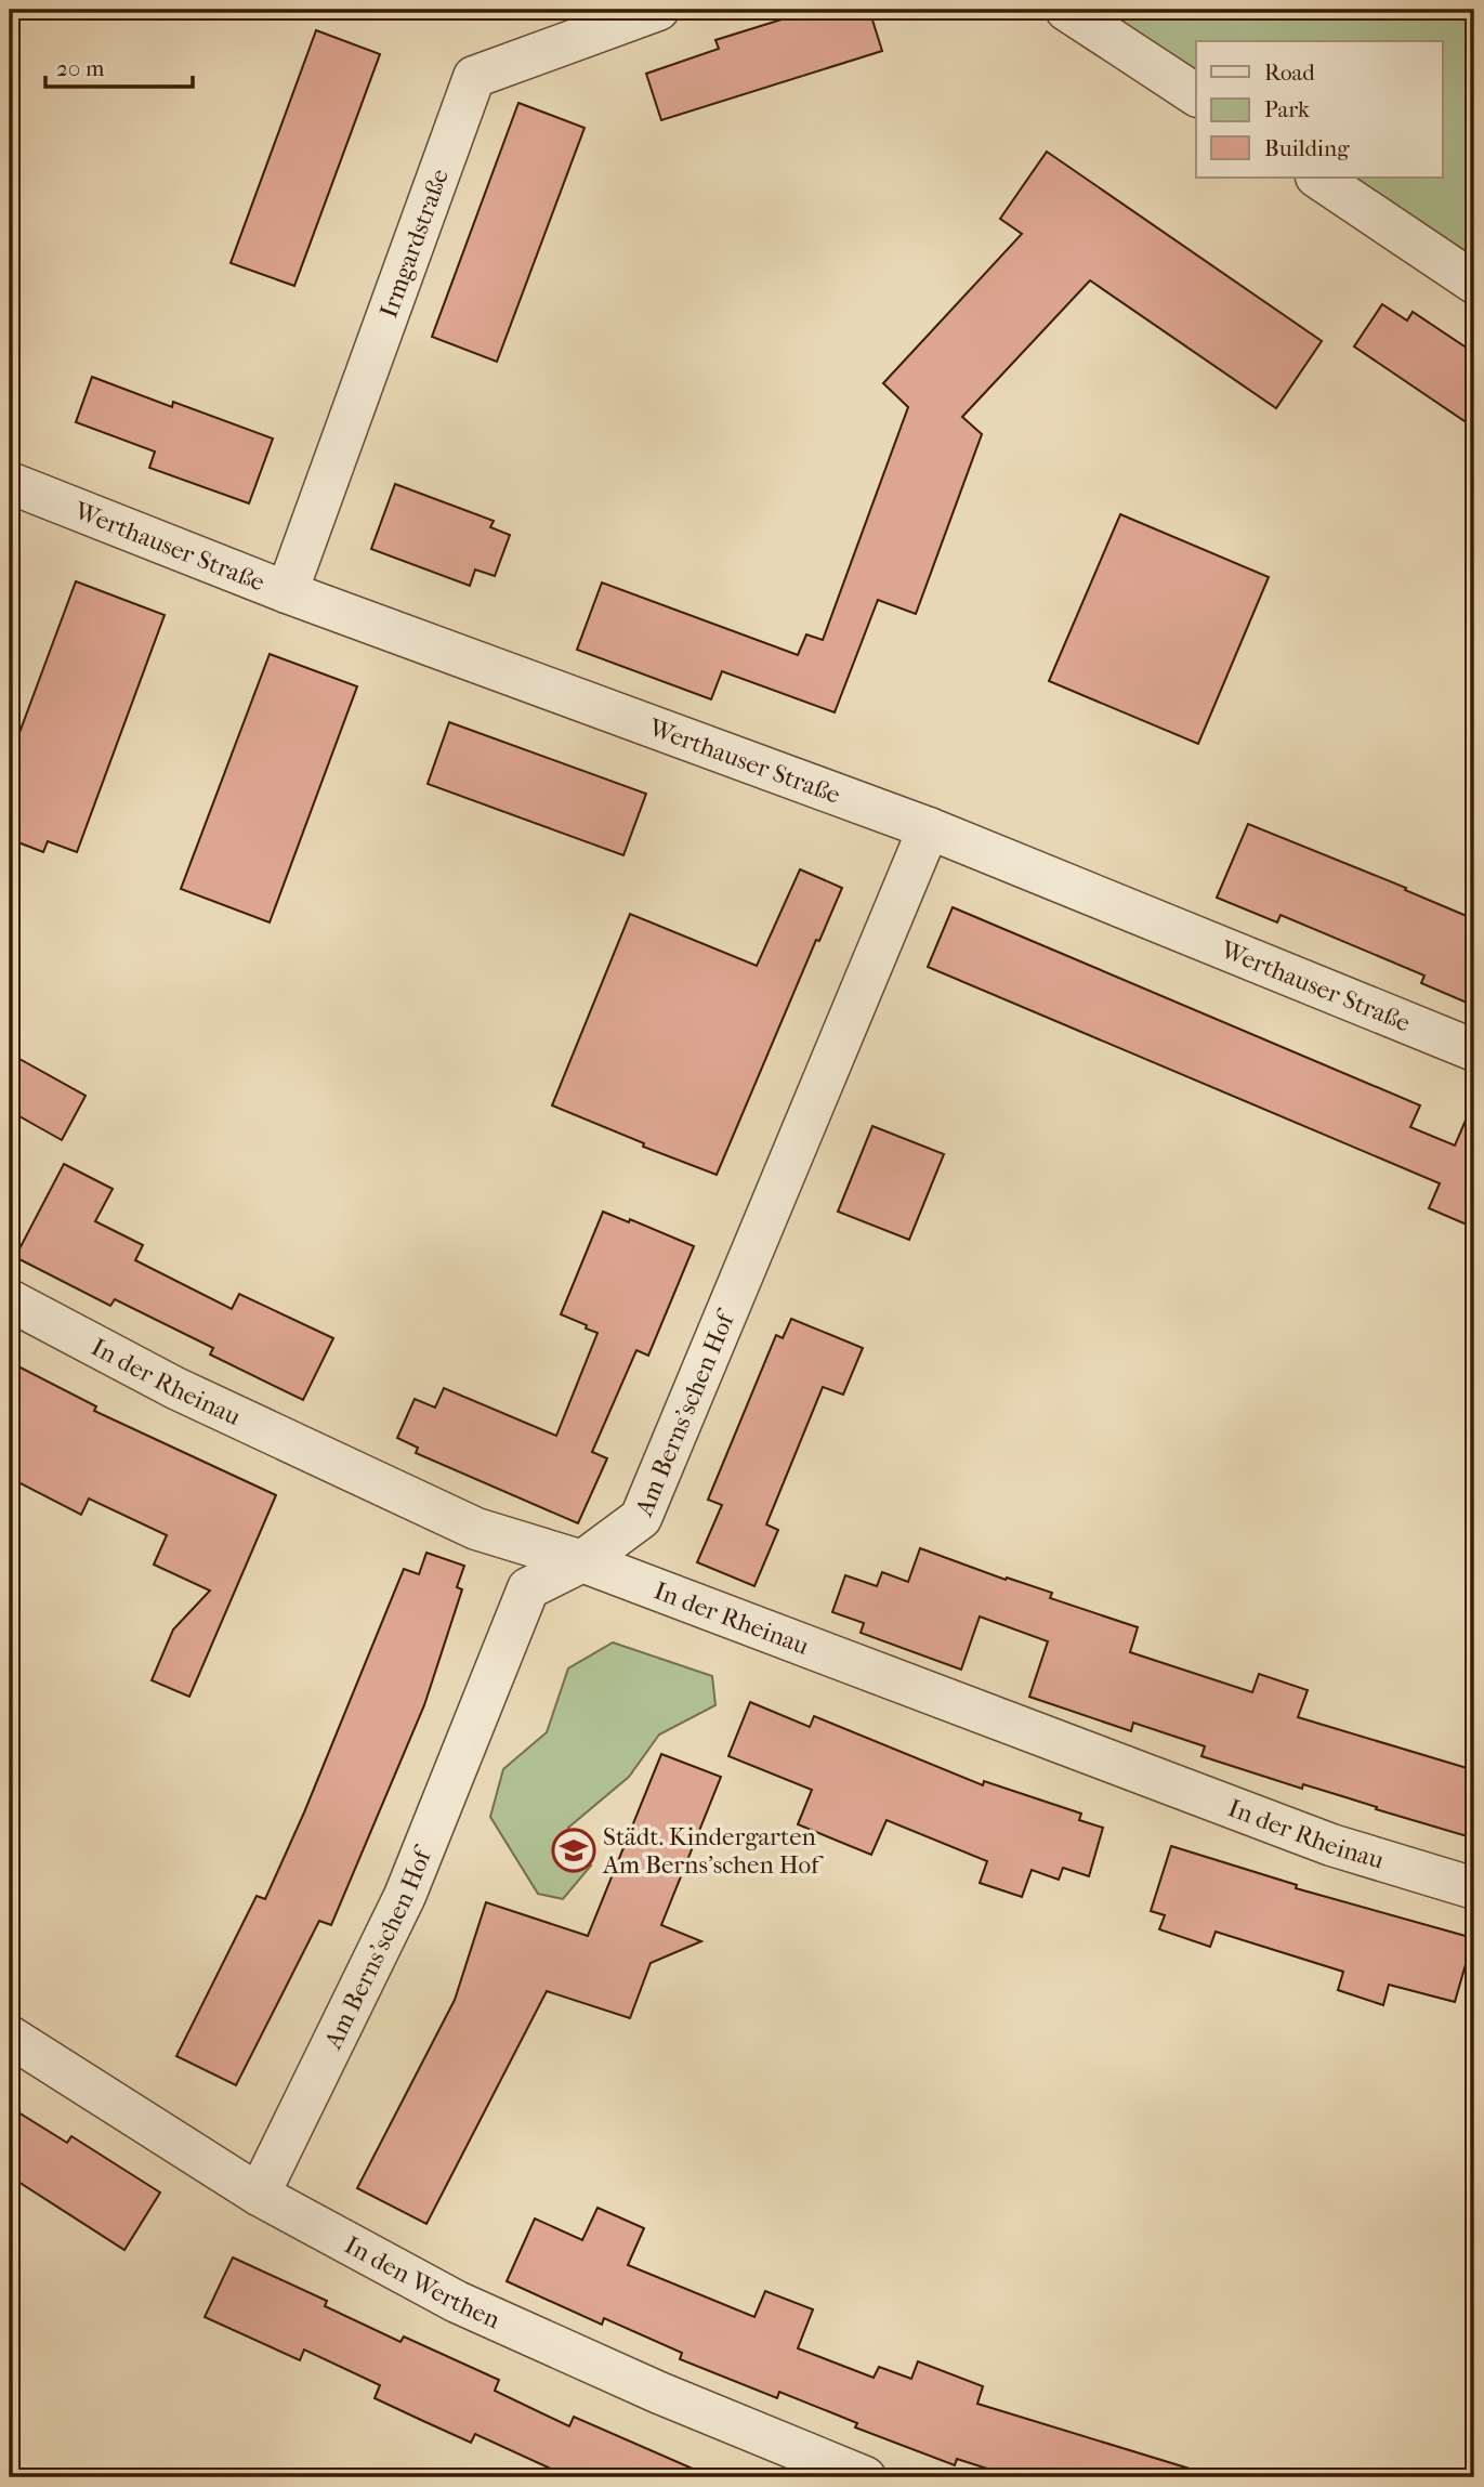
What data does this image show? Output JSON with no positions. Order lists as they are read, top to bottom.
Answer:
{
  "streets": {
    "street": [
      "Irmgardstraße",
      "Werthauser Straße",
      "In der Rheinau",
      "Am Berns'schen Hof",
      "In den Werthen"
    ]
  },
  "crossings": [
    ["Irmgardstraße", "Werthauser Straße"],
    ["Werthauser Straße", "Am Berns'schen Hof"],
    ["In der Rheinau", "Am Berns'schen Hof"],
    ["Am Berns'schen Hof", "In den Werthen"]
  ],
  "places": {
    "school or university": ["Städt. Kindergarten Am Berns'schen Hof"]
  },
  "legend": ["Road", "Park", "Building"],
  "scale_bar": "20 m"
}
